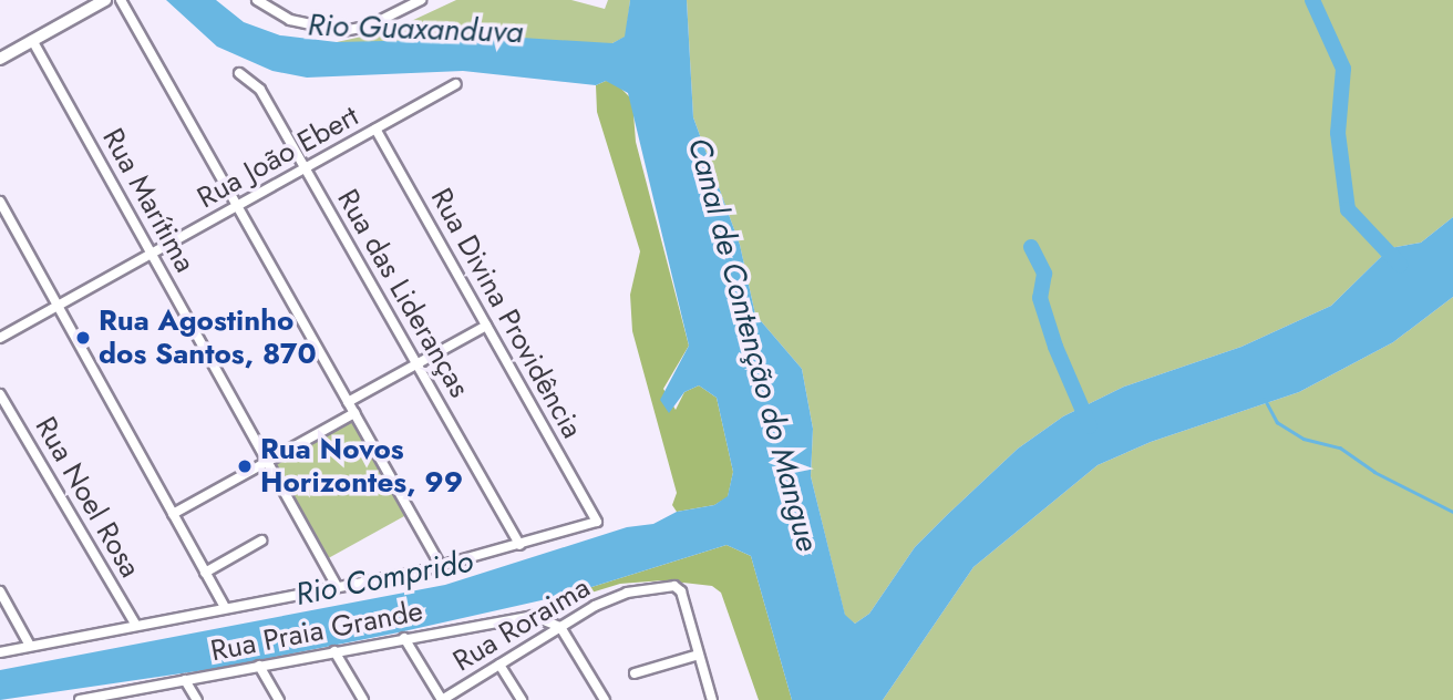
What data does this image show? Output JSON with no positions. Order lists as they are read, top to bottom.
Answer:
{
  "streets": {
    "street": [
      "Rua João Ebert",
      "Rua Marítima",
      "Rua das Lideranças",
      "Rua Divina Providência",
      "Rua Noel Rosa",
      "Rua Roraima",
      "Rua Praia Grande"
    ]
  },
  "crossings": [
    ["Rua João Ebert", "Rua Marítima"],
    ["Rua João Ebert", "Rua das Lideranças"],
    ["Rua João Ebert", "Rua Divina Providência"],
    ["Rua das Lideranças", "Rua Divina Providência"],
    ["Rua Roraima", "Rua Praia Grande"]
  ],
  "water": ["Rio Guaxanduva", "Canal de Contenção do Mangue", "Rio Comprido"],
  "places": ["Rua Agostinho dos Santos, 870", "Rua Novos Horizontes, 99"]
}
